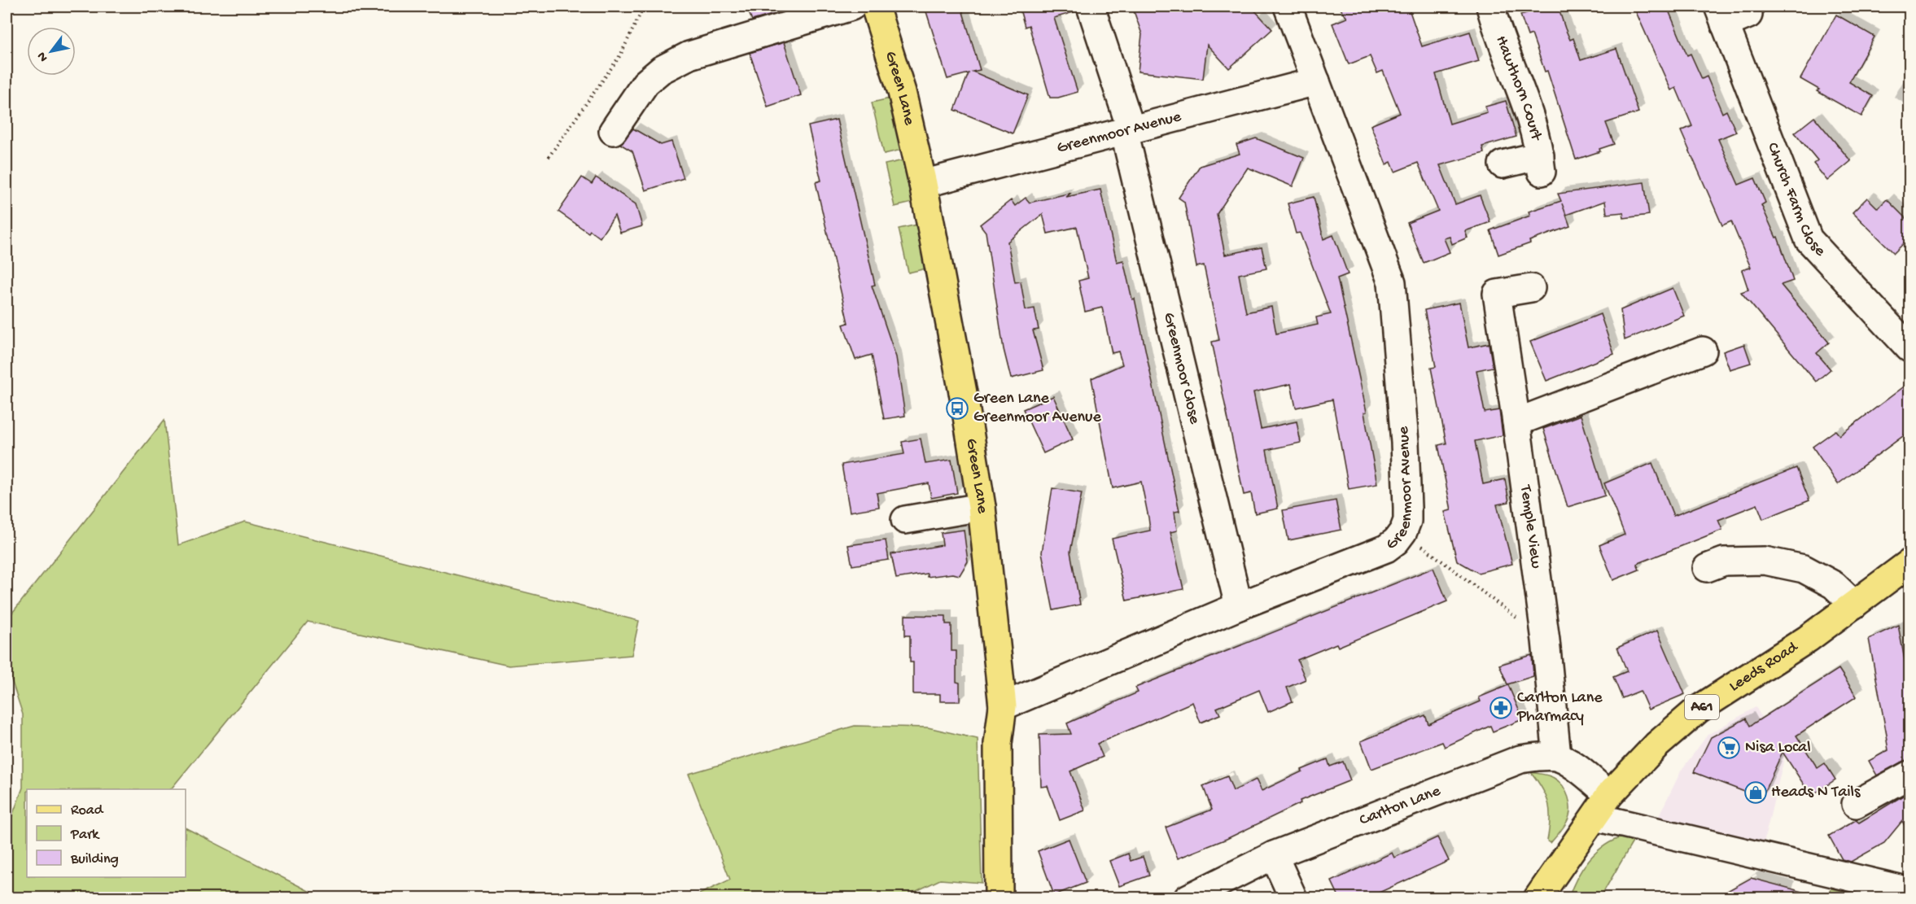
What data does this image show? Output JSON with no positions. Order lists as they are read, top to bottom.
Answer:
{
  "streets": {
    "main road": ["Green Lane", "Leeds Road", "A61"],
    "street": [
      "Hawthorn Court",
      "Greenmoor Avenue",
      "Church Farm Close",
      "Greenmoor Close",
      "Temple View",
      "Carlton Lane"
    ]
  },
  "crossings": [
    ["Green Lane", "Greenmoor Avenue"],
    ["Greenmoor Avenue", "Greenmoor Close"],
    ["Temple View", "Carlton Lane"]
  ],
  "places": {
    "bus stop": ["Green Lane Greenmoor Avenue"],
    "pharmacy": ["Carlton Lane Pharmacy"],
    "supermarket": ["Nisa Local"],
    "shop": ["Heads N Tails"]
  },
  "legend": ["Road", "Park", "Building"],
  "north": "bottom left"
}
